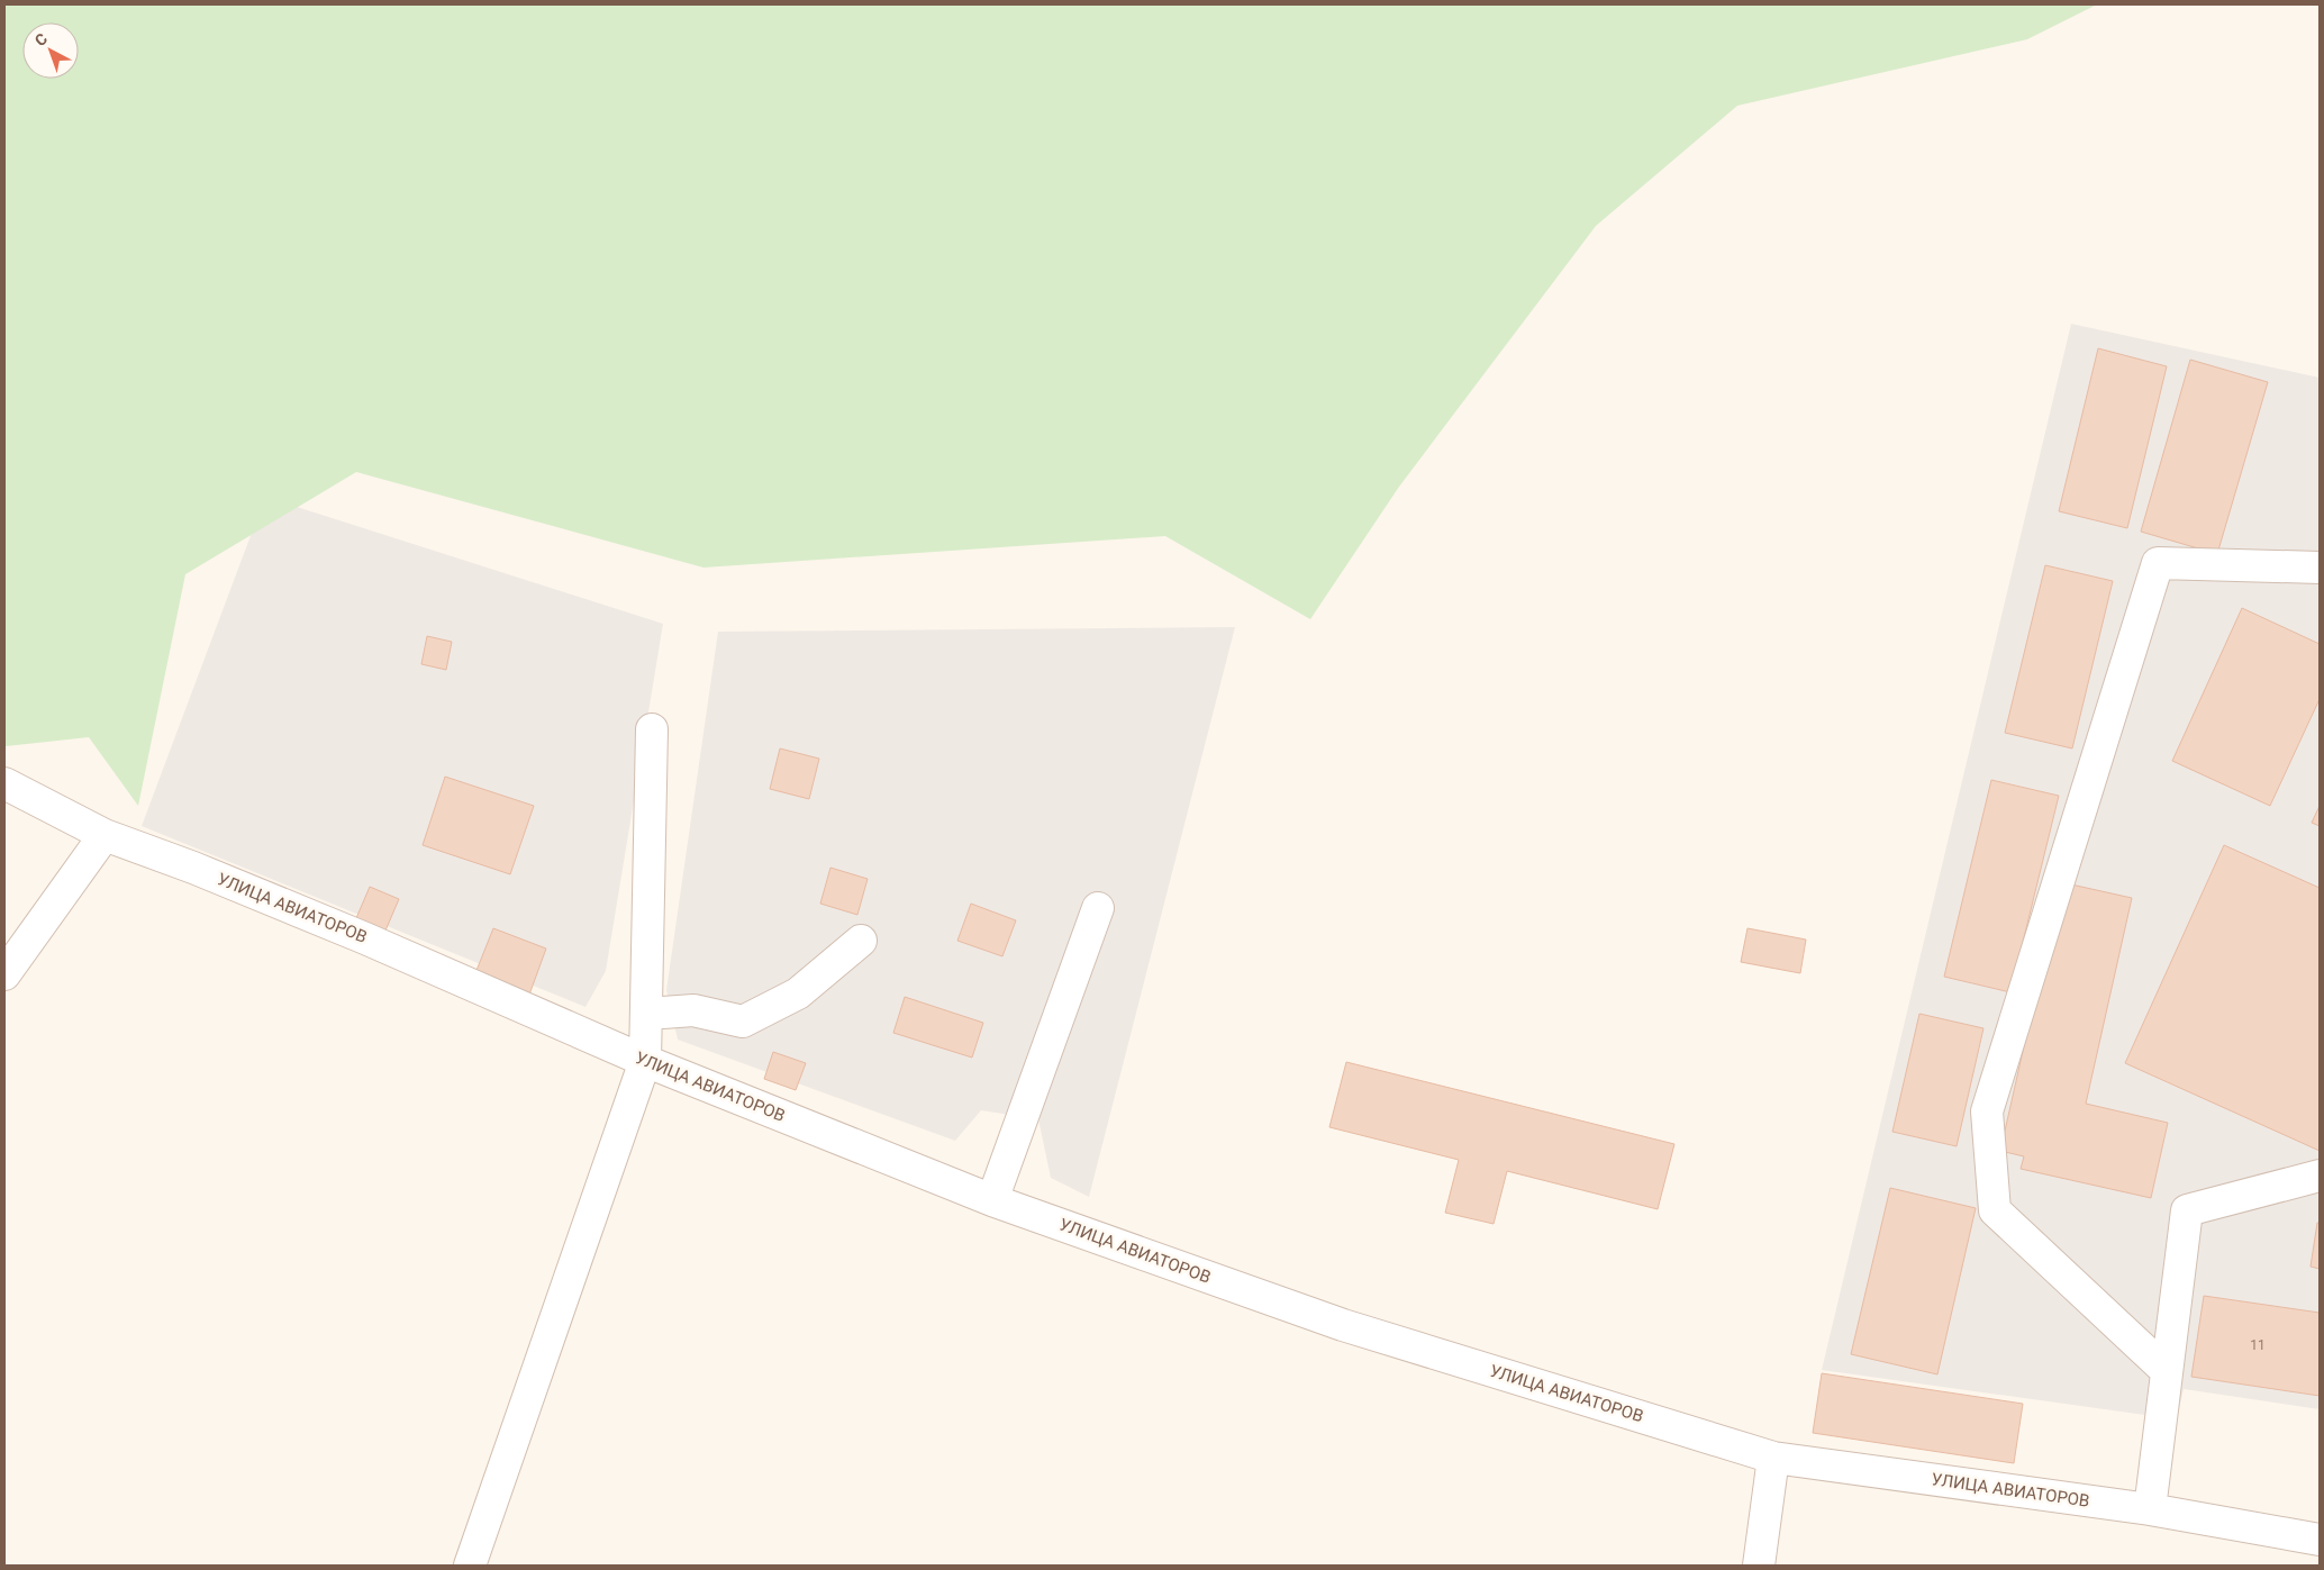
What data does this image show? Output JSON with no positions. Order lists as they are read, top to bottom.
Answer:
{
  "streets": {
    "street": ["УЛИЦА АВИАТОРОВ"]
  },
  "house_numbers": ["11"],
  "north": "top left"
}
